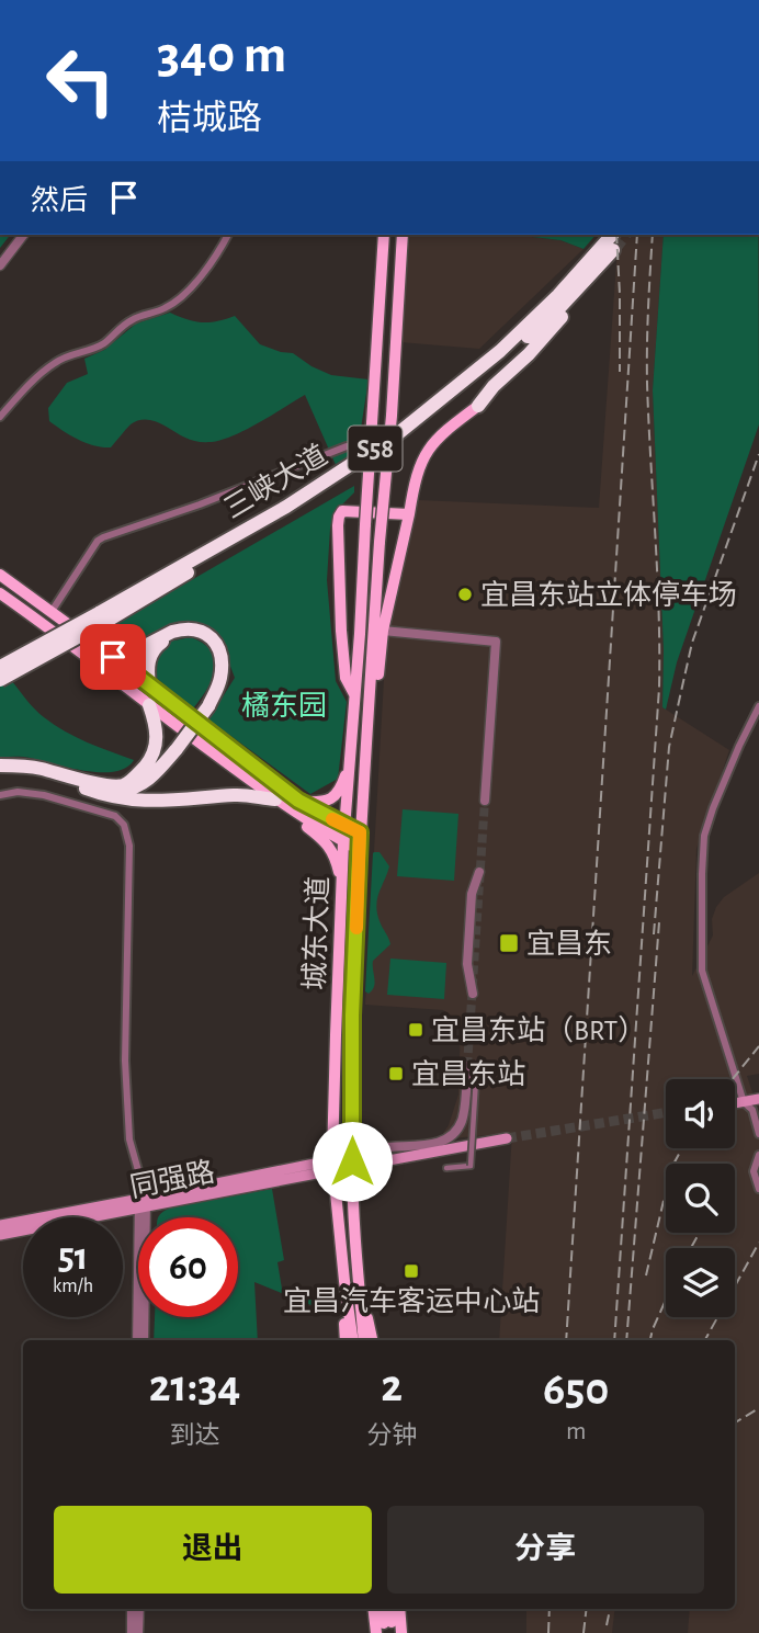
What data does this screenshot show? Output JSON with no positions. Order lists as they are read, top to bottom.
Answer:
{
  "streets": {
    "highway": ["S58", "三峡大道"],
    "main road": ["城东大道", "同强路"]
  },
  "crossings": [
    ["城东大道", "同强路"]
  ],
  "parks": ["橘东园"],
  "places": {
    "other": ["宜昌东站立体停车场"],
    "transit": [
      "宜昌东",
      "宜昌东站（BRT）",
      "宜昌东站",
      "宜昌汽车客运中心站"
    ]
  },
  "page": {
    "turn": ["340 m", "桔城路"],
    "then": "然后",
    "speed": "51 km/h",
    "limit": "60",
    "eta": [
      "21:34",
      "到达",
      "2",
      "分钟",
      "650",
      "m"
    ],
    "buttons": ["退出", "分享"]
  }
}
